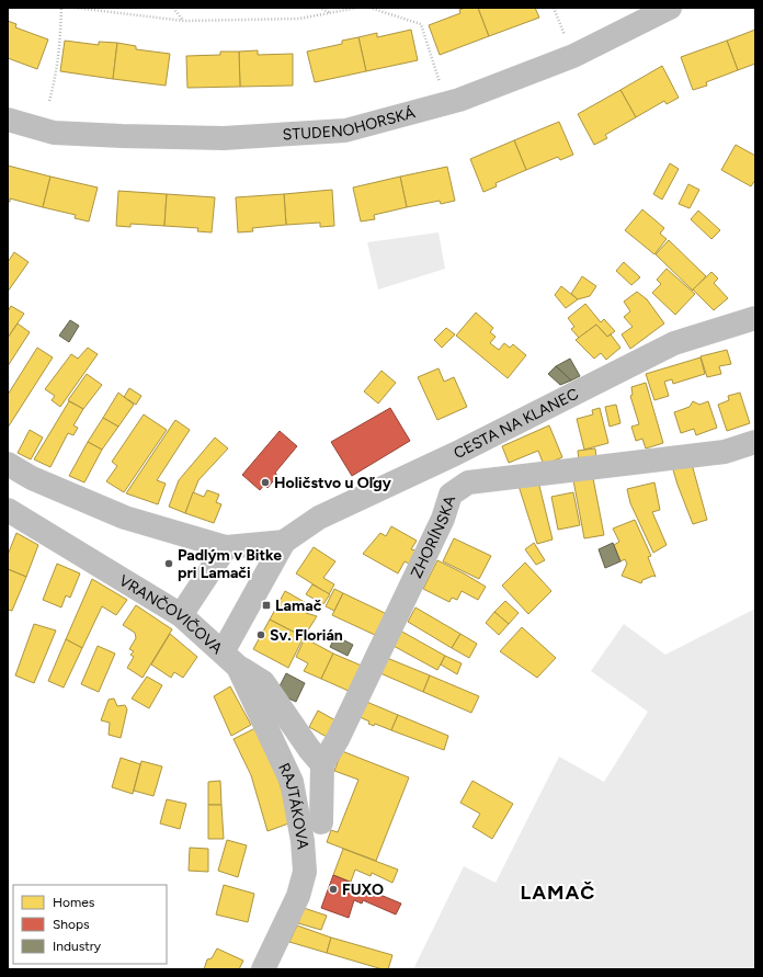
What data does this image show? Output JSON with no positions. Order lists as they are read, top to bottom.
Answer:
{
  "streets": {
    "street": [
      "STUDENOHORSKÁ",
      "CESTA NA KLANEC",
      "ZHORÍNSKA",
      "VRANČOVIČOVA",
      "RAJTÁKOVA"
    ]
  },
  "crossings": [
    ["CESTA NA KLANEC", "VRANČOVIČOVA"],
    ["VRANČOVIČOVA", "RAJTÁKOVA"]
  ],
  "districts": ["LAMAČ"],
  "places": {
    "other": [
      "Holičstvo u Oľgy",
      "Padlým v Bitke pri Lamači",
      "Sv. Florián",
      "FUXO"
    ],
    "transit": ["Lamač"]
  },
  "legend": ["Homes", "Shops", "Industry"]
}
